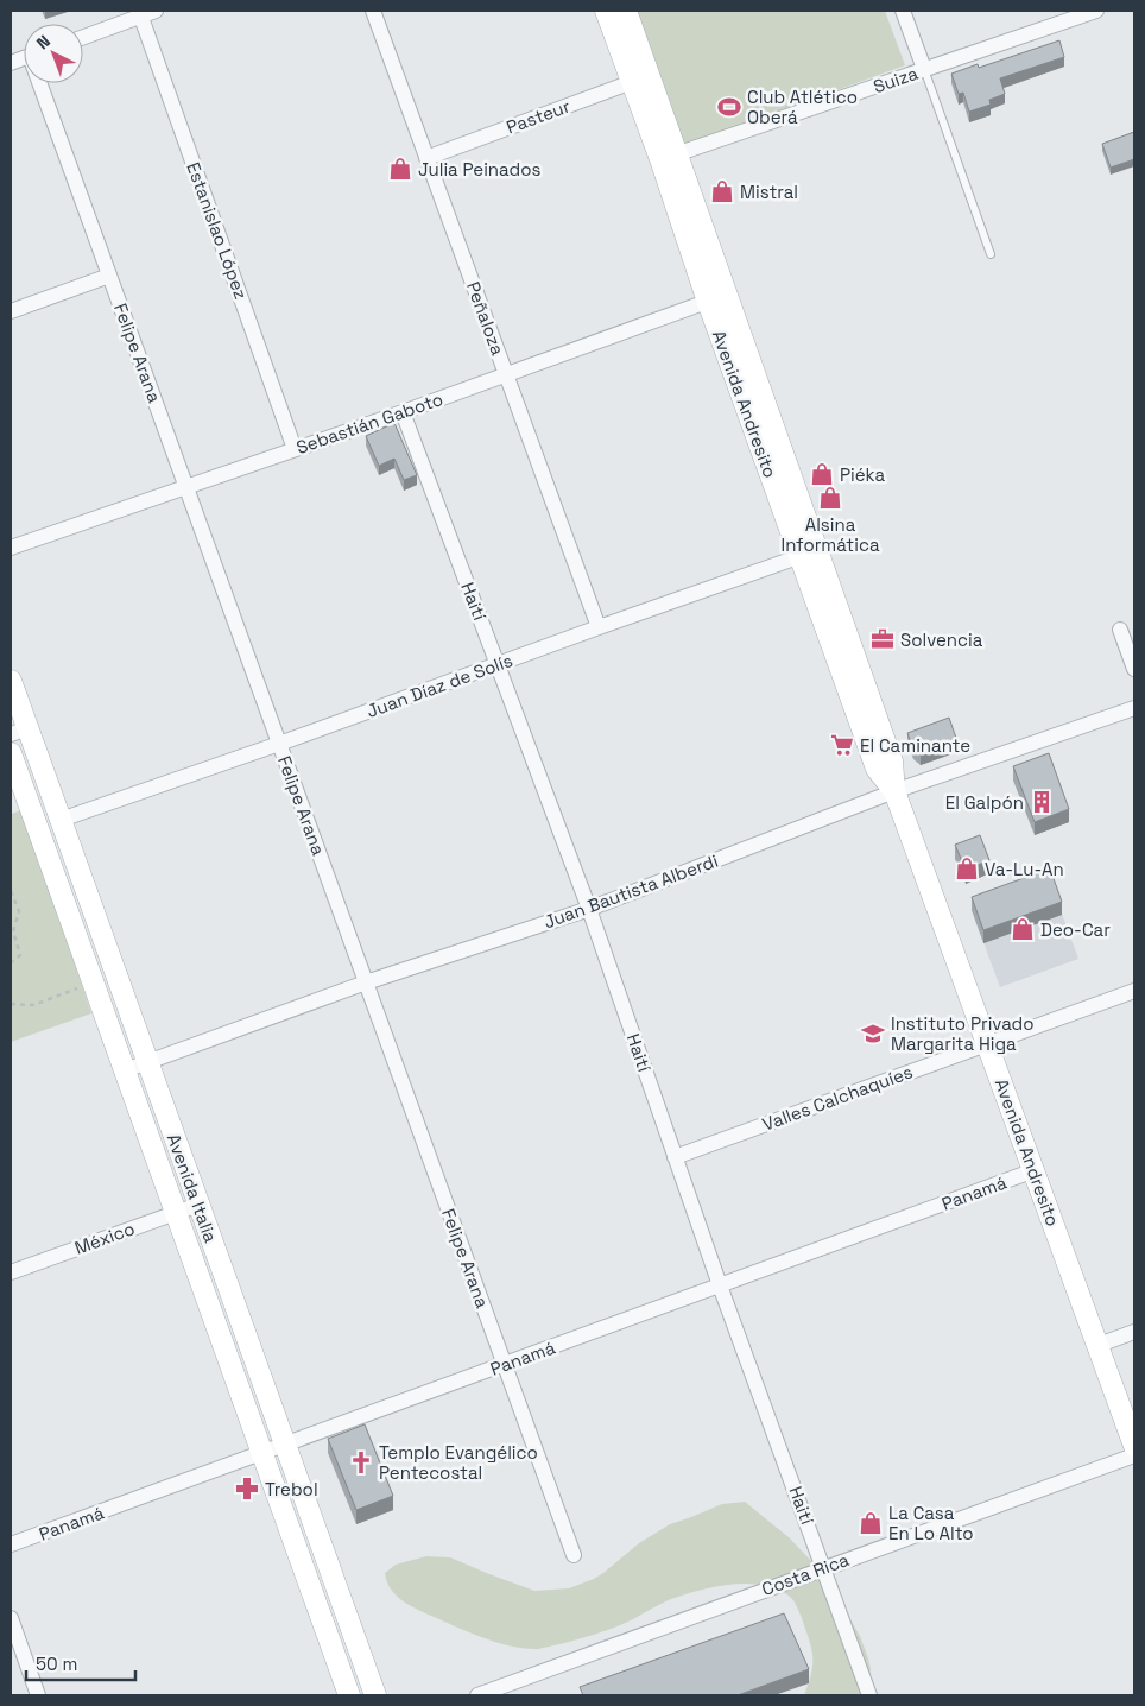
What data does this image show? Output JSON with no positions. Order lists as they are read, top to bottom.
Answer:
{
  "streets": {
    "main road": ["Avenida Andresito", "Avenida Italia"],
    "street": [
      "Suiza",
      "Pasteur",
      "Estanislao López",
      "Peñaloza",
      "Felipe Arana",
      "Sebastián Gaboto",
      "Haití",
      "Juan Díaz de Solís",
      "Juan Bautista Alberdi",
      "Valles Calchaquíes",
      "Panamá",
      "México",
      "Costa Rica"
    ]
  },
  "crossings": [
    ["Suiza", "Avenida Andresito"],
    ["Pasteur", "Peñaloza"],
    ["Pasteur", "Avenida Andresito"],
    ["Estanislao López", "Sebastián Gaboto"],
    ["Peñaloza", "Sebastián Gaboto"],
    ["Peñaloza", "Juan Díaz de Solís"],
    ["Felipe Arana", "Sebastián Gaboto"],
    ["Felipe Arana", "Juan Díaz de Solís"],
    ["Felipe Arana", "Juan Bautista Alberdi"],
    ["Felipe Arana", "Panamá"],
    ["Avenida Andresito", "Sebastián Gaboto"],
    ["Avenida Andresito", "Juan Díaz de Solís"],
    ["Avenida Andresito", "Juan Bautista Alberdi"],
    ["Avenida Andresito", "Valles Calchaquíes"],
    ["Avenida Andresito", "Panamá"],
    ["Sebastián Gaboto", "Haití"],
    ["Haití", "Juan Díaz de Solís"],
    ["Haití", "Juan Bautista Alberdi"],
    ["Haití", "Valles Calchaquíes"],
    ["Haití", "Panamá"],
    ["Haití", "Costa Rica"],
    ["Juan Díaz de Solís", "Avenida Italia"],
    ["Juan Bautista Alberdi", "Avenida Italia"],
    ["Avenida Italia", "Panamá"],
    ["Avenida Italia", "México"]
  ],
  "places": {
    "sports": ["Club Atlético Oberá"],
    "shop": [
      "Julia Peinados",
      "Mistral",
      "Piéka",
      "Alsina Informática",
      "Va-Lu-An",
      "Deo-Car",
      "La Casa En Lo Alto"
    ],
    "office": ["Solvencia"],
    "supermarket": ["El Caminante"],
    "building": ["El Galpón"],
    "school or university": ["Instituto Privado Margarita Higa"],
    "church": ["Templo Evangélico Pentecostal"],
    "pharmacy": ["Trebol"]
  },
  "scale_bar": "50 m",
  "north": "top left"
}
